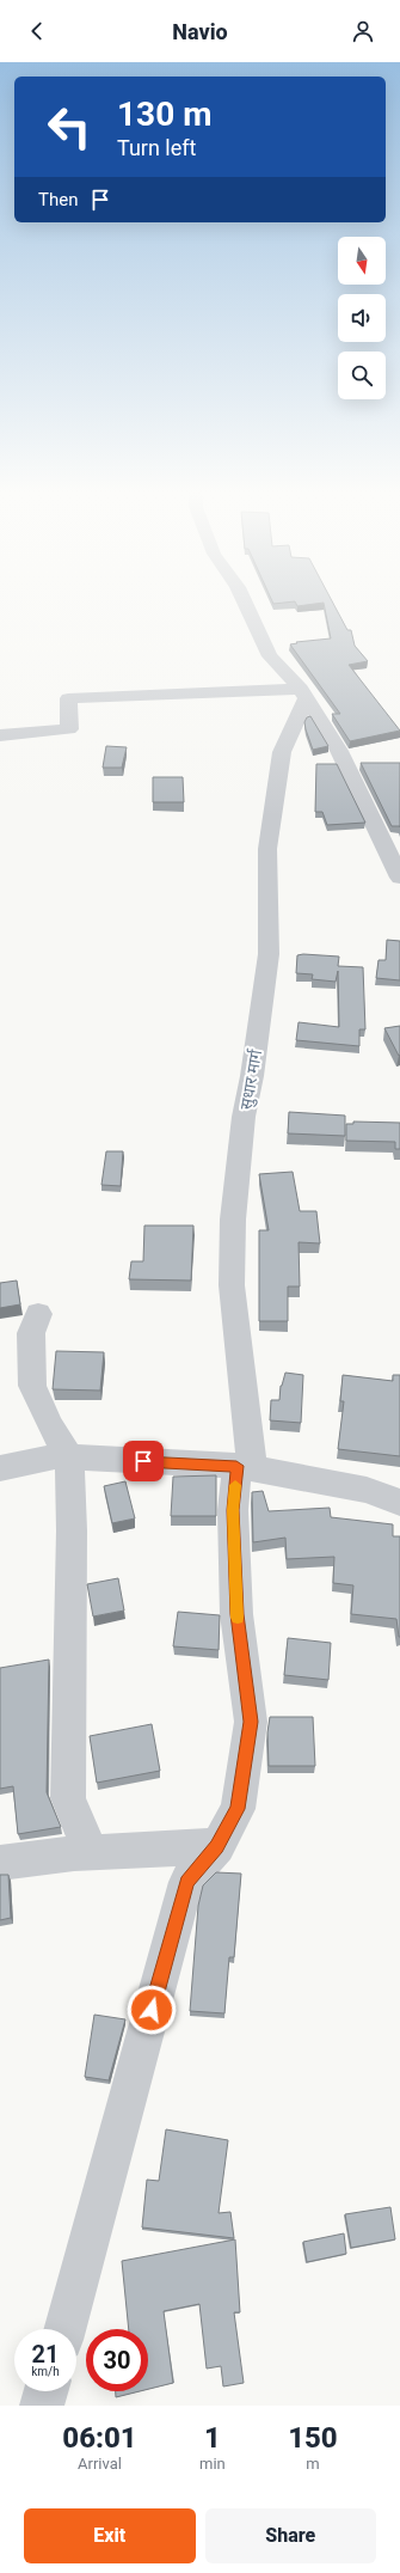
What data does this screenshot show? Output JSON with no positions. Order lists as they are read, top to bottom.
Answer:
{
  "streets": {
    "street": ["सुधार मार्ग"]
  },
  "north": "bottom",
  "page": {
    "header": "Navio",
    "turn": ["130 m", "Turn left"],
    "then": "Then",
    "speed": "21 km/h",
    "limit": "30",
    "eta": [
      "06:01",
      "Arrival",
      "1",
      "min",
      "150",
      "m"
    ],
    "buttons": ["Exit", "Share"]
  }
}
